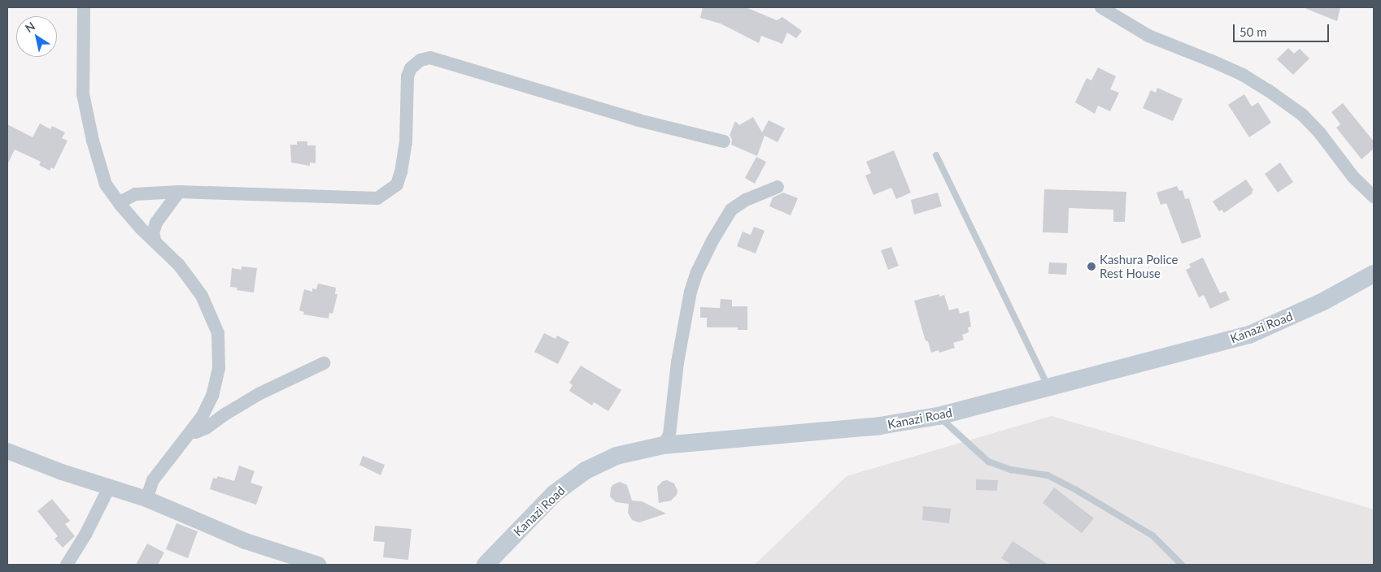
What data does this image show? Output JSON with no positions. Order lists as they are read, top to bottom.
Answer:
{
  "streets": {
    "main road": ["Kanazi Road"]
  },
  "places": ["Kashura Police Rest House"],
  "scale_bar": "50 m",
  "north": "top left"
}
